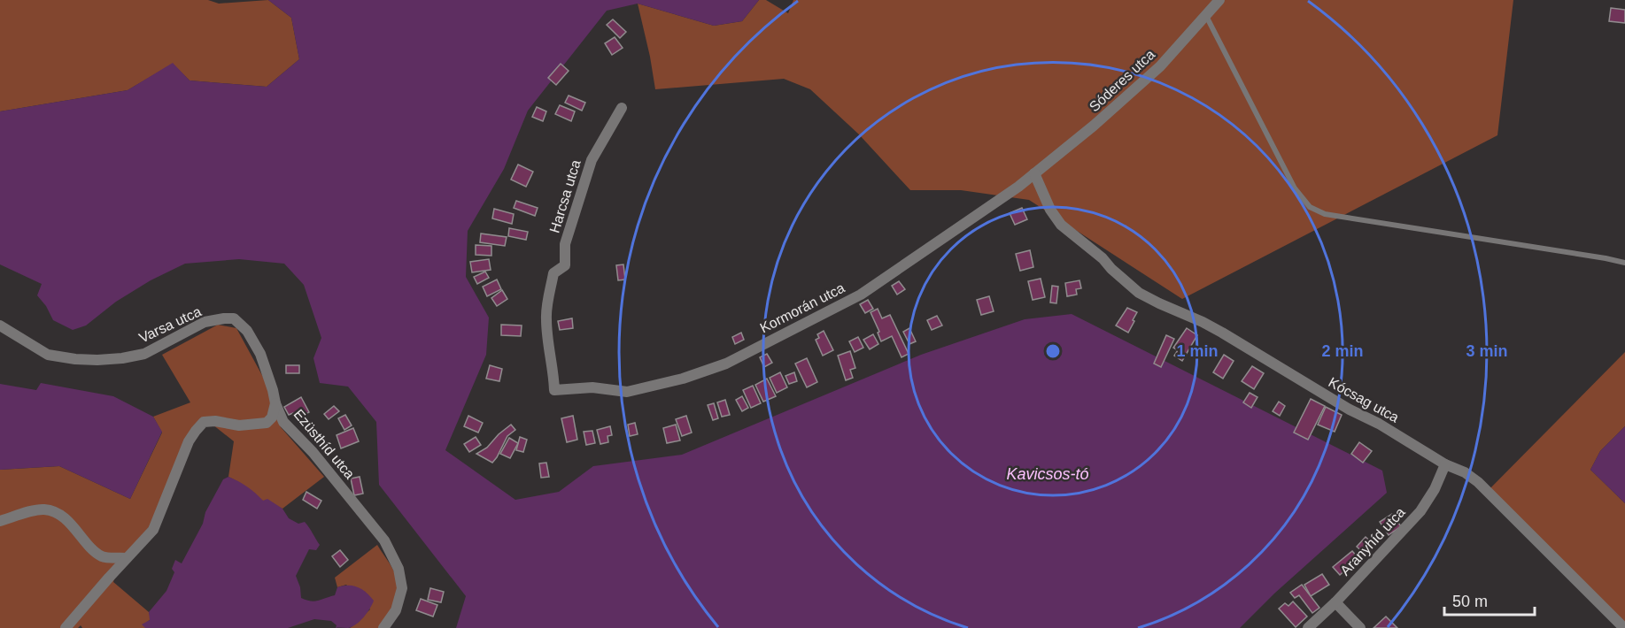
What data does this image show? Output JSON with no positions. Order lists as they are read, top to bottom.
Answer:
{
  "streets": {
    "street": [
      "Sóderes utca",
      "Harcsa utca",
      "Kormorán utca",
      "Varsa utca",
      "Kócsag utca",
      "Ezüsthíd utca",
      "Aranyhíd utca"
    ]
  },
  "crossings": [
    ["Sóderes utca", "Kormorán utca"],
    ["Sóderes utca", "Kócsag utca"],
    ["Harcsa utca", "Kormorán utca"],
    ["Kormorán utca", "Kócsag utca"],
    ["Varsa utca", "Ezüsthíd utca"],
    ["Kócsag utca", "Aranyhíd utca"]
  ],
  "water": ["Kavicsos-tó"],
  "scale_bar": "50 m",
  "rings": ["1 min", "2 min", "3 min"]
}
